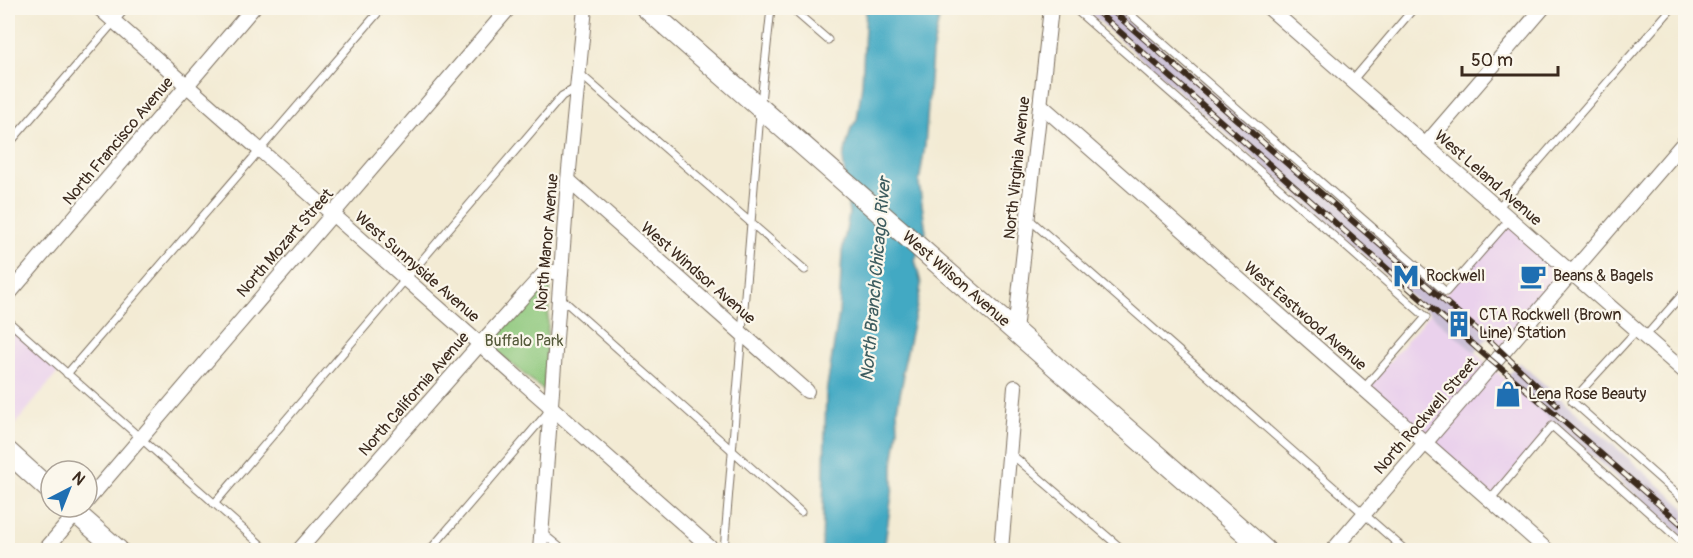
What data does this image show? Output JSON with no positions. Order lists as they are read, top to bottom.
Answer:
{
  "streets": {
    "street": [
      "North Francisco Avenue",
      "North Virginia Avenue",
      "West Leland Avenue",
      "North Manor Avenue",
      "North Mozart Street",
      "West Sunnyside Avenue",
      "West Windsor Avenue",
      "West Wilson Avenue",
      "West Eastwood Avenue",
      "North California Avenue",
      "North Rockwell Street"
    ]
  },
  "crossings": [
    ["North Francisco Avenue", "West Sunnyside Avenue"],
    ["North Virginia Avenue", "West Wilson Avenue"],
    ["North Virginia Avenue", "West Eastwood Avenue"],
    ["West Leland Avenue", "North Rockwell Street"],
    ["North Manor Avenue", "West Sunnyside Avenue"],
    ["North Manor Avenue", "West Windsor Avenue"],
    ["North Manor Avenue", "North California Avenue"],
    ["North Mozart Street", "West Sunnyside Avenue"],
    ["West Sunnyside Avenue", "North California Avenue"],
    ["West Eastwood Avenue", "North Rockwell Street"]
  ],
  "water": ["North Branch Chicago River"],
  "parks": ["Buffalo Park"],
  "places": {
    "metro station": ["Rockwell"],
    "cafe": ["Beans & Bagels"],
    "building": ["CTA Rockwell (Brown Line) Station"],
    "shop": ["Lena Rose Beauty"]
  },
  "scale_bar": "50 m",
  "north": "top right"
}
